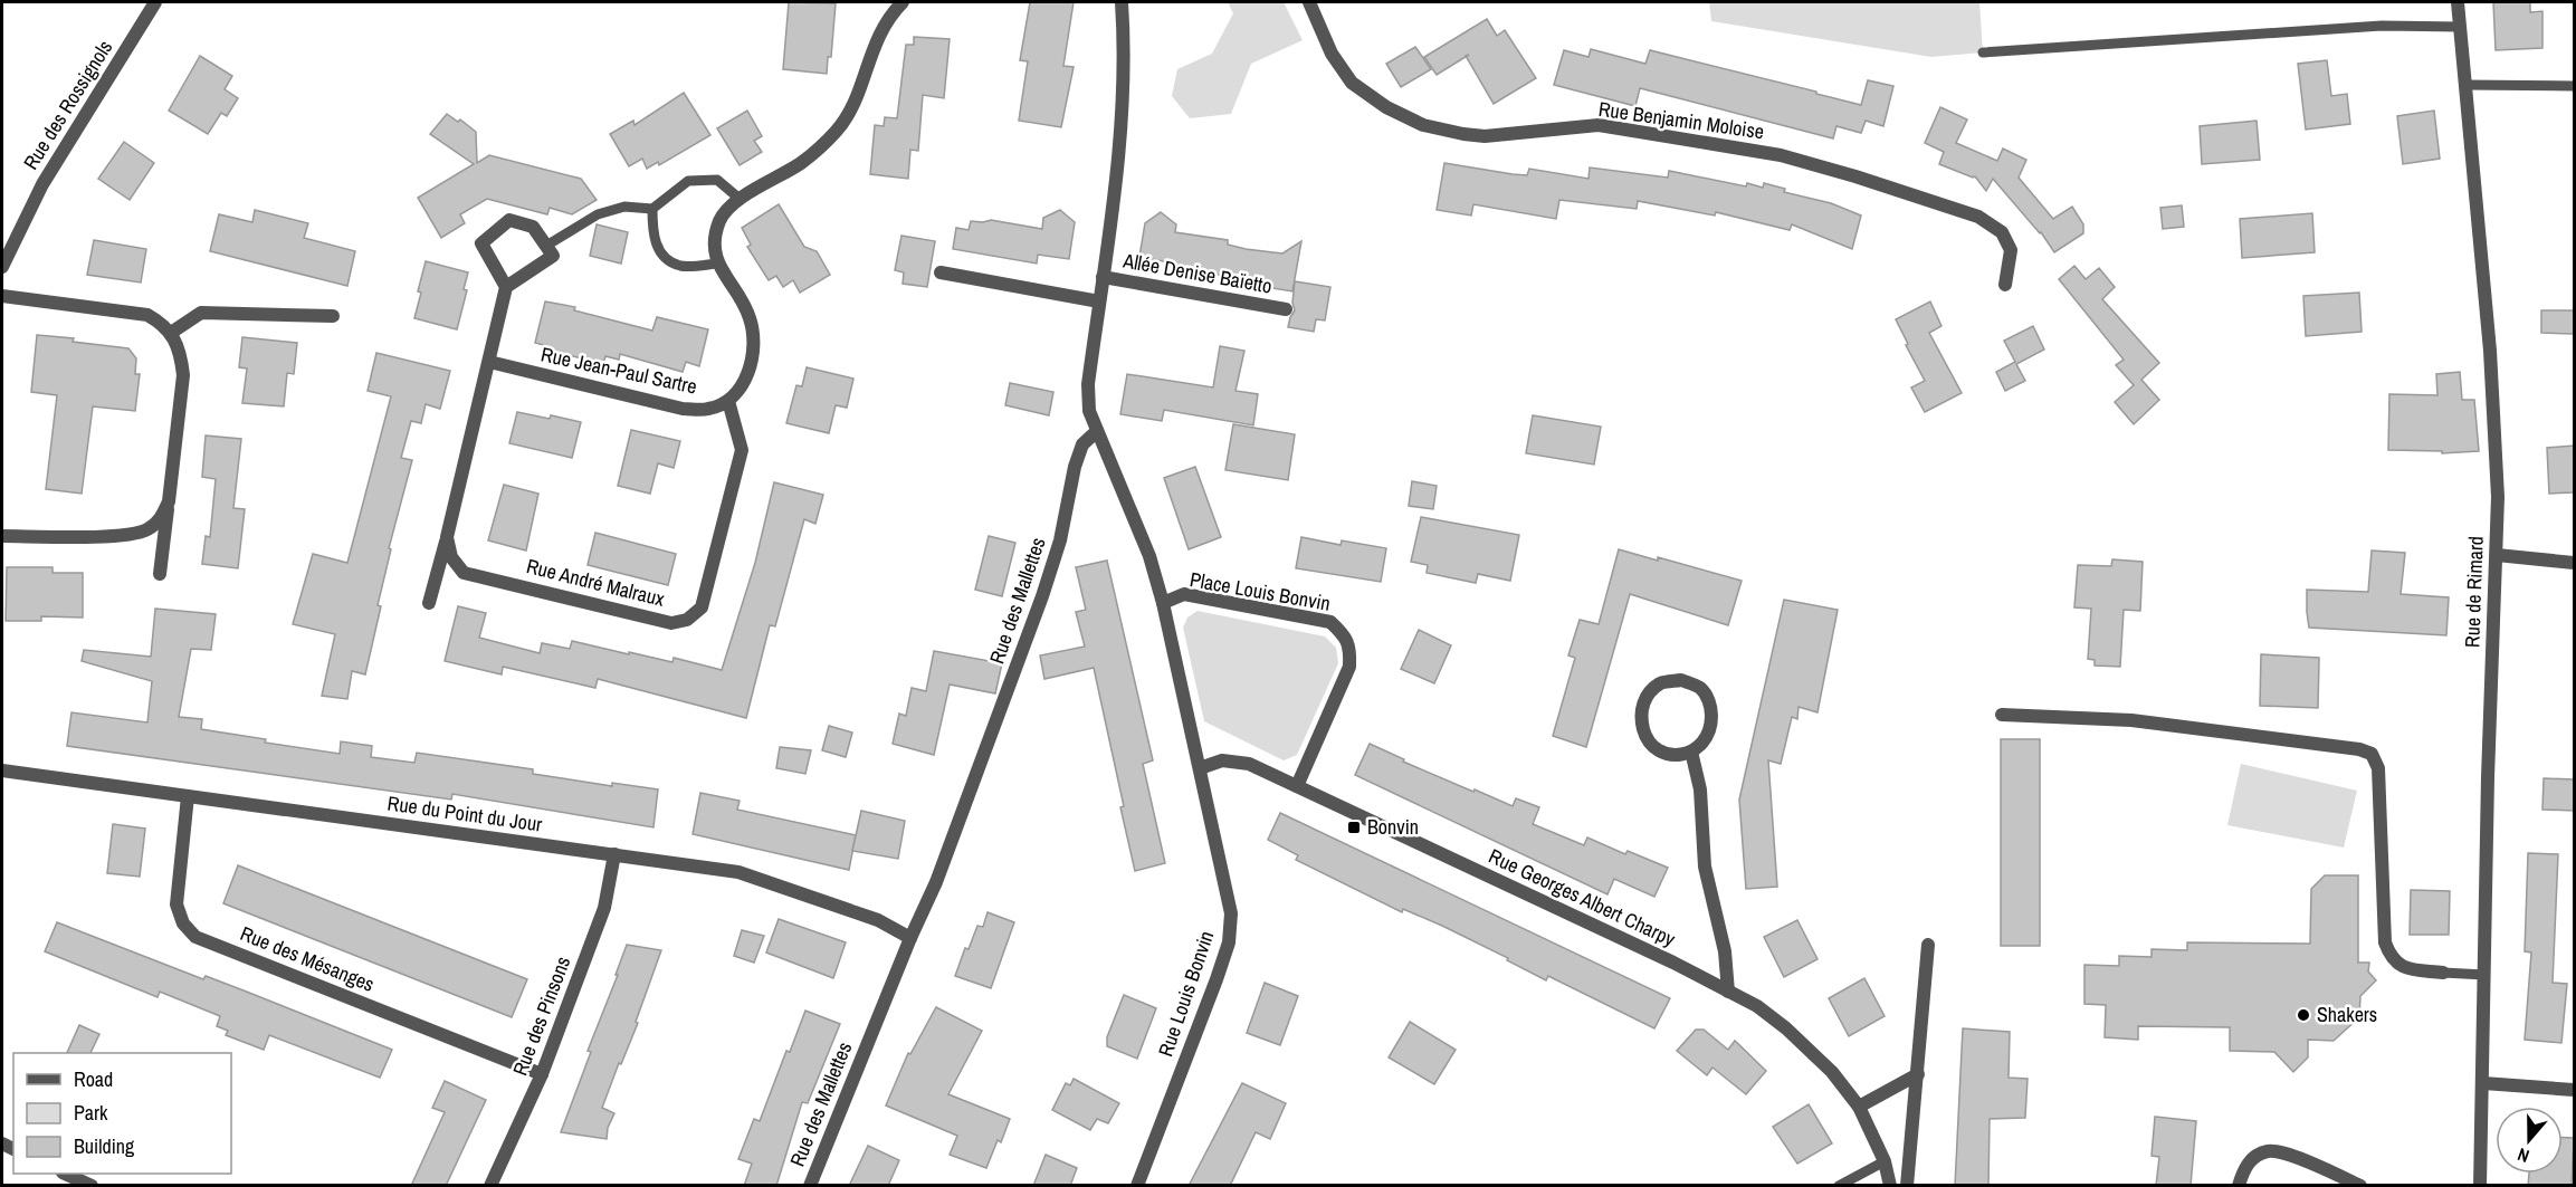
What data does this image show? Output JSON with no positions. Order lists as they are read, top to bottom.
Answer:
{
  "streets": {
    "street": [
      "Rue des Rossignols",
      "Rue Benjamin Moloise",
      "Allée Denise Baïetto",
      "Rue Jean-Paul Sartre",
      "Rue André Malraux",
      "Place Louis Bonvin",
      "Rue de Rimard",
      "Rue des Mallettes",
      "Rue du Point du Jour",
      "Rue Georges Albert Charpy",
      "Rue des Mésanges",
      "Rue Louis Bonvin",
      "Rue des Pinsons"
    ]
  },
  "crossings": [
    ["Rue Jean-Paul Sartre", "Rue André Malraux"],
    ["Place Louis Bonvin", "Rue des Mallettes"],
    ["Place Louis Bonvin", "Rue Georges Albert Charpy"],
    ["Place Louis Bonvin", "Rue Louis Bonvin"],
    ["Rue des Mallettes", "Rue du Point du Jour"],
    ["Rue du Point du Jour", "Rue des Mésanges"],
    ["Rue du Point du Jour", "Rue des Pinsons"],
    ["Rue des Mésanges", "Rue des Pinsons"]
  ],
  "places": {
    "transit": ["Bonvin"],
    "other": ["Shakers"]
  },
  "legend": ["Road", "Park", "Building"],
  "north": "bottom"
}
